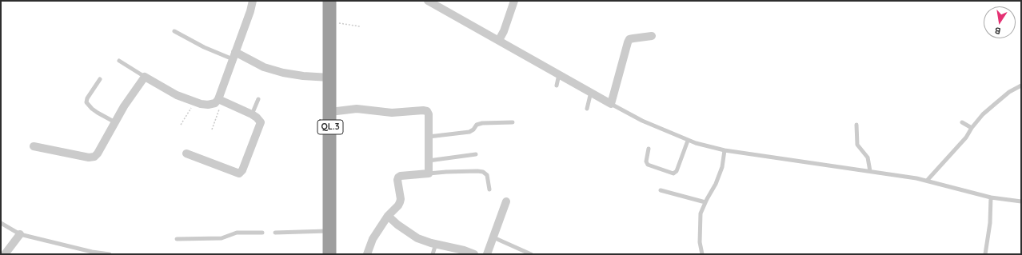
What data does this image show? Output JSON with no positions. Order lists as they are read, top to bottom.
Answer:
{
  "streets": {
    "highway": ["QL.3"]
  },
  "north": "bottom"
}
